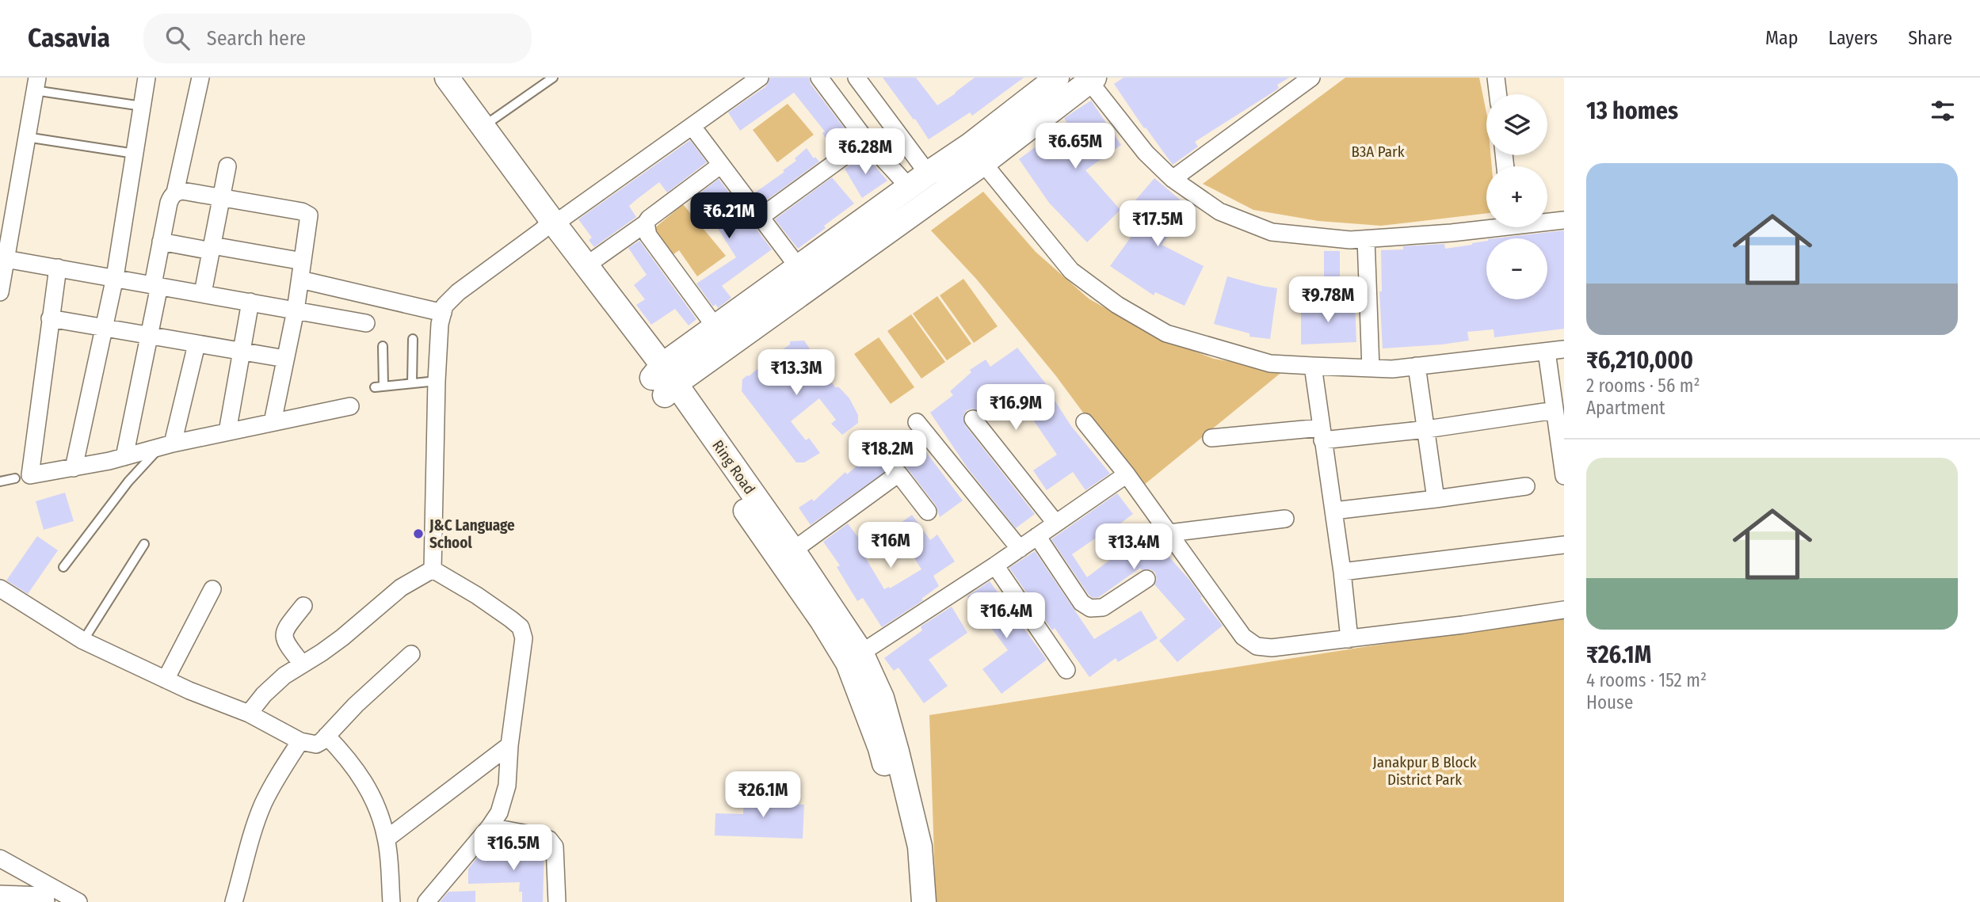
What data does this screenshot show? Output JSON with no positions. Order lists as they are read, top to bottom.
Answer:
{
  "streets": {
    "street": ["Ring Road"]
  },
  "parks": ["B3A Park", "Janakpur B Block District Park"],
  "places": ["J&C Language School"],
  "page": {
    "header": "Casavia",
    "search": "Search here",
    "nav": ["Map", "Layers", "Share"],
    "heading": "13 homes",
    "map_buttons": ["+", "−"],
    "price": [
      "₹6.65M",
      "₹6.28M",
      "₹6.21M",
      "₹17.5M",
      "₹9.78M",
      "₹13.3M",
      "₹16.9M",
      "₹18.2M",
      "₹16M",
      "₹13.4M",
      "₹16.4M",
      "₹26.1M",
      "₹16.5M"
    ],
    "list": [
      {
        "name": "₹6,210,000",
        "note": "2 rooms · 56 m² · Apartment"
      },
      {
        "name": "₹26.1M",
        "note": "4 rooms · 152 m² · House"
      }
    ]
  }
}
